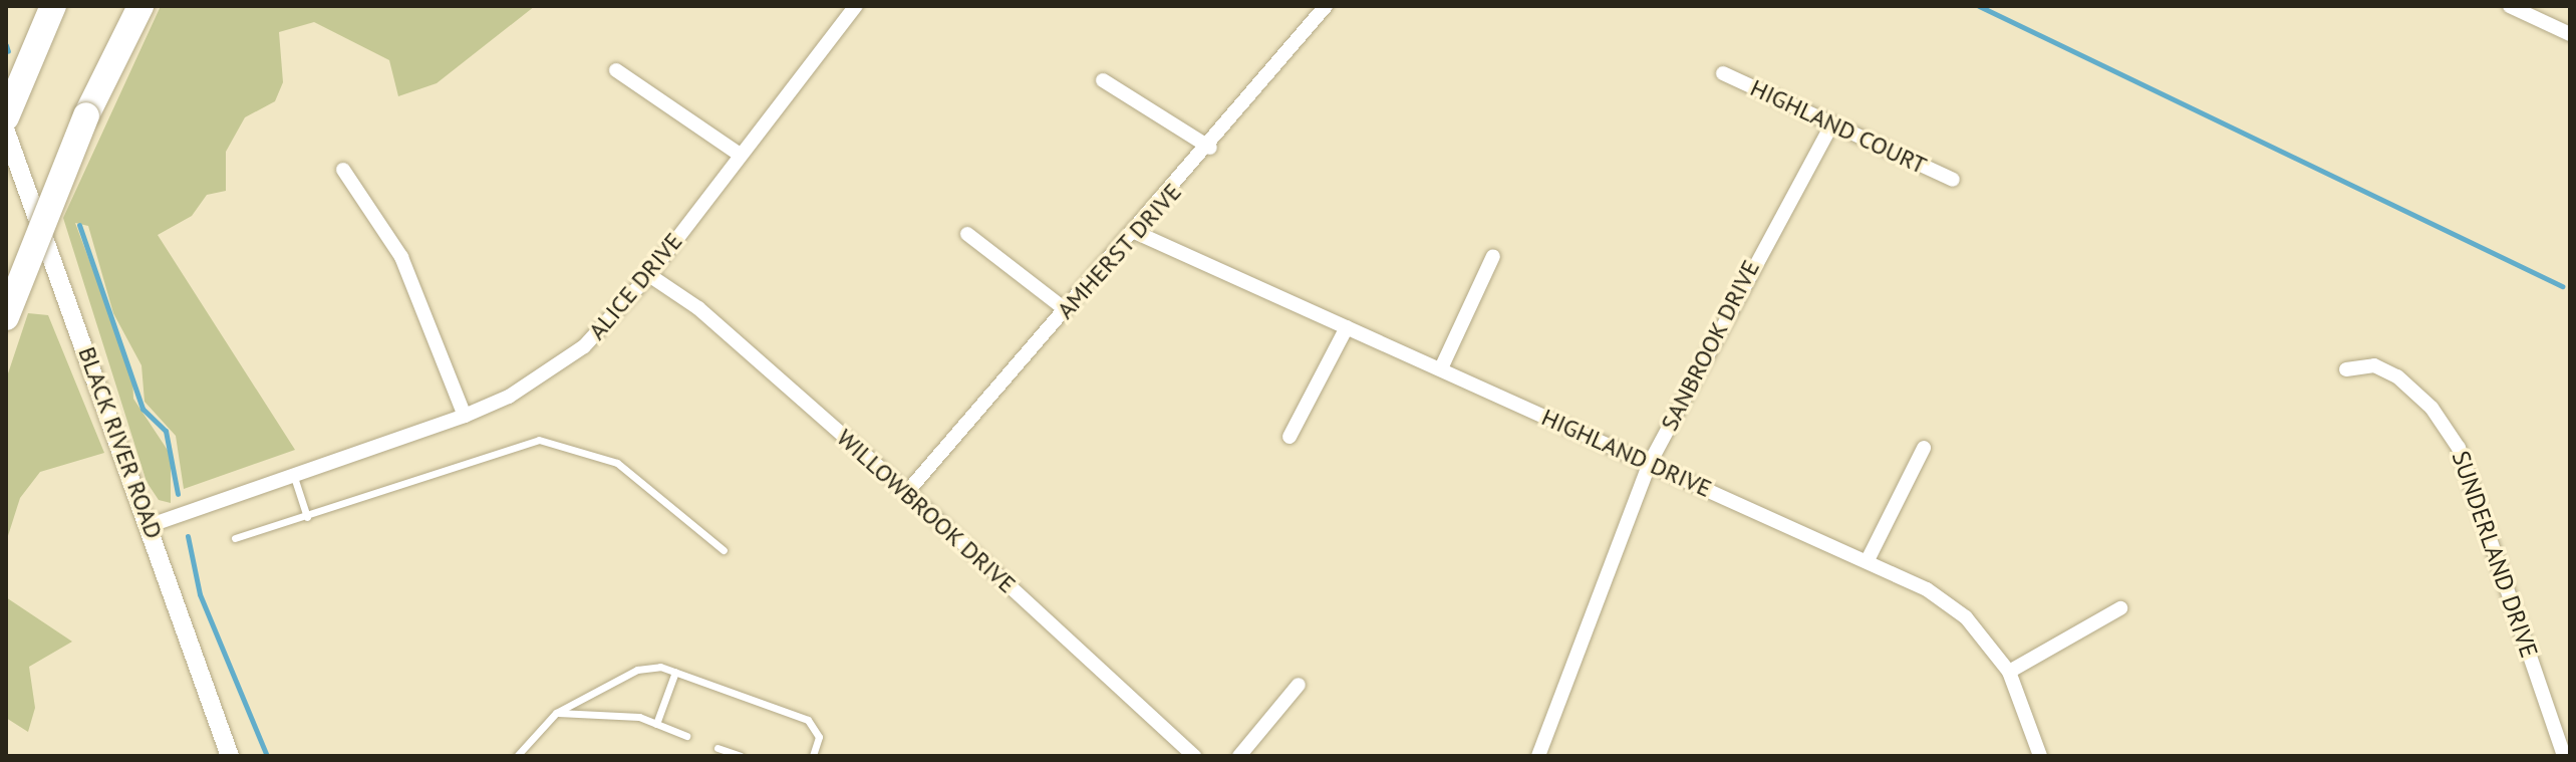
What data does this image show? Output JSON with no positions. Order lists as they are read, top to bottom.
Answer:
{
  "streets": {
    "street": [
      "HIGHLAND COURT",
      "AMHERST DRIVE",
      "ALICE DRIVE",
      "SANBROOK DRIVE",
      "BLACK RIVER ROAD",
      "HIGHLAND DRIVE",
      "WILLOWBROOK DRIVE",
      "SUNDERLAND DRIVE"
    ]
  },
  "crossings": [
    ["HIGHLAND COURT", "SANBROOK DRIVE"],
    ["AMHERST DRIVE", "HIGHLAND DRIVE"],
    ["AMHERST DRIVE", "WILLOWBROOK DRIVE"],
    ["ALICE DRIVE", "BLACK RIVER ROAD"],
    ["ALICE DRIVE", "WILLOWBROOK DRIVE"],
    ["SANBROOK DRIVE", "HIGHLAND DRIVE"]
  ]
}
